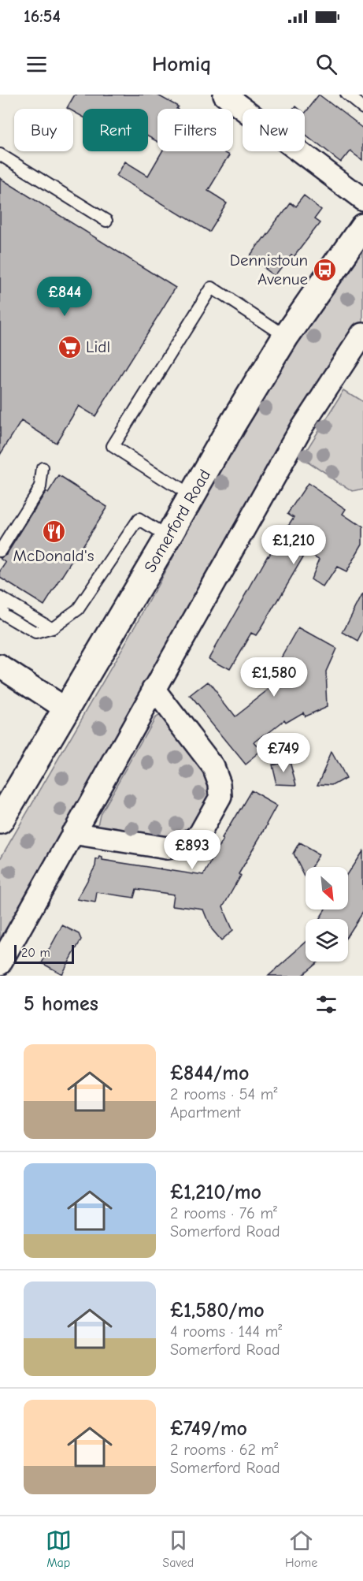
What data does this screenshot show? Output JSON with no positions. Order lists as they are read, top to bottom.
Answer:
{
  "streets": {
    "main road": ["Somerford Road"]
  },
  "places": {
    "bus stop": ["Dennistoun Avenue"],
    "supermarket": ["Lidl"],
    "restaurant": ["McDonald's"]
  },
  "scale_bar": "20 m",
  "north": "bottom right",
  "page": {
    "status": "16:54",
    "header": "Homiq",
    "chip": [
      "Buy",
      "Rent",
      "Filters",
      "New"
    ],
    "price": [
      "£844",
      "£1,210",
      "£1,580",
      "£749",
      "£893"
    ],
    "scale": "20 m",
    "heading": "5 homes",
    "list": [
      {
        "name": "£844/mo",
        "note": "2 rooms · 54 m² · Apartment"
      },
      {
        "name": "£1,210/mo",
        "note": "2 rooms · 76 m² · Somerford Road"
      },
      {
        "name": "£1,580/mo",
        "note": "4 rooms · 144 m² · Somerford Road"
      },
      {
        "name": "£749/mo",
        "note": "2 rooms · 62 m² · Somerford Road"
      }
    ],
    "tabs": ["Map", "Saved", "Home"]
  }
}
